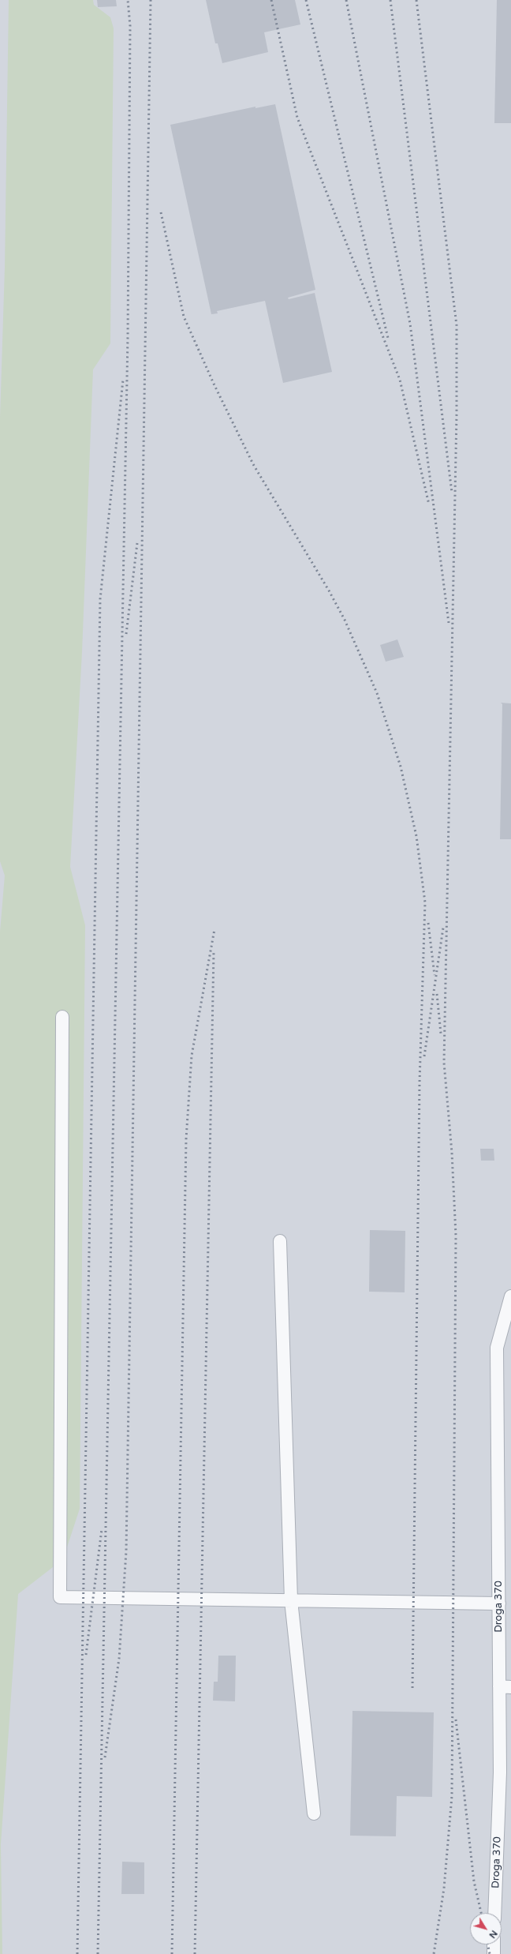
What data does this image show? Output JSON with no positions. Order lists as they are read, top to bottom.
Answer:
{
  "streets": {
    "lane": ["Droga 370"]
  },
  "north": "bottom right"
}
